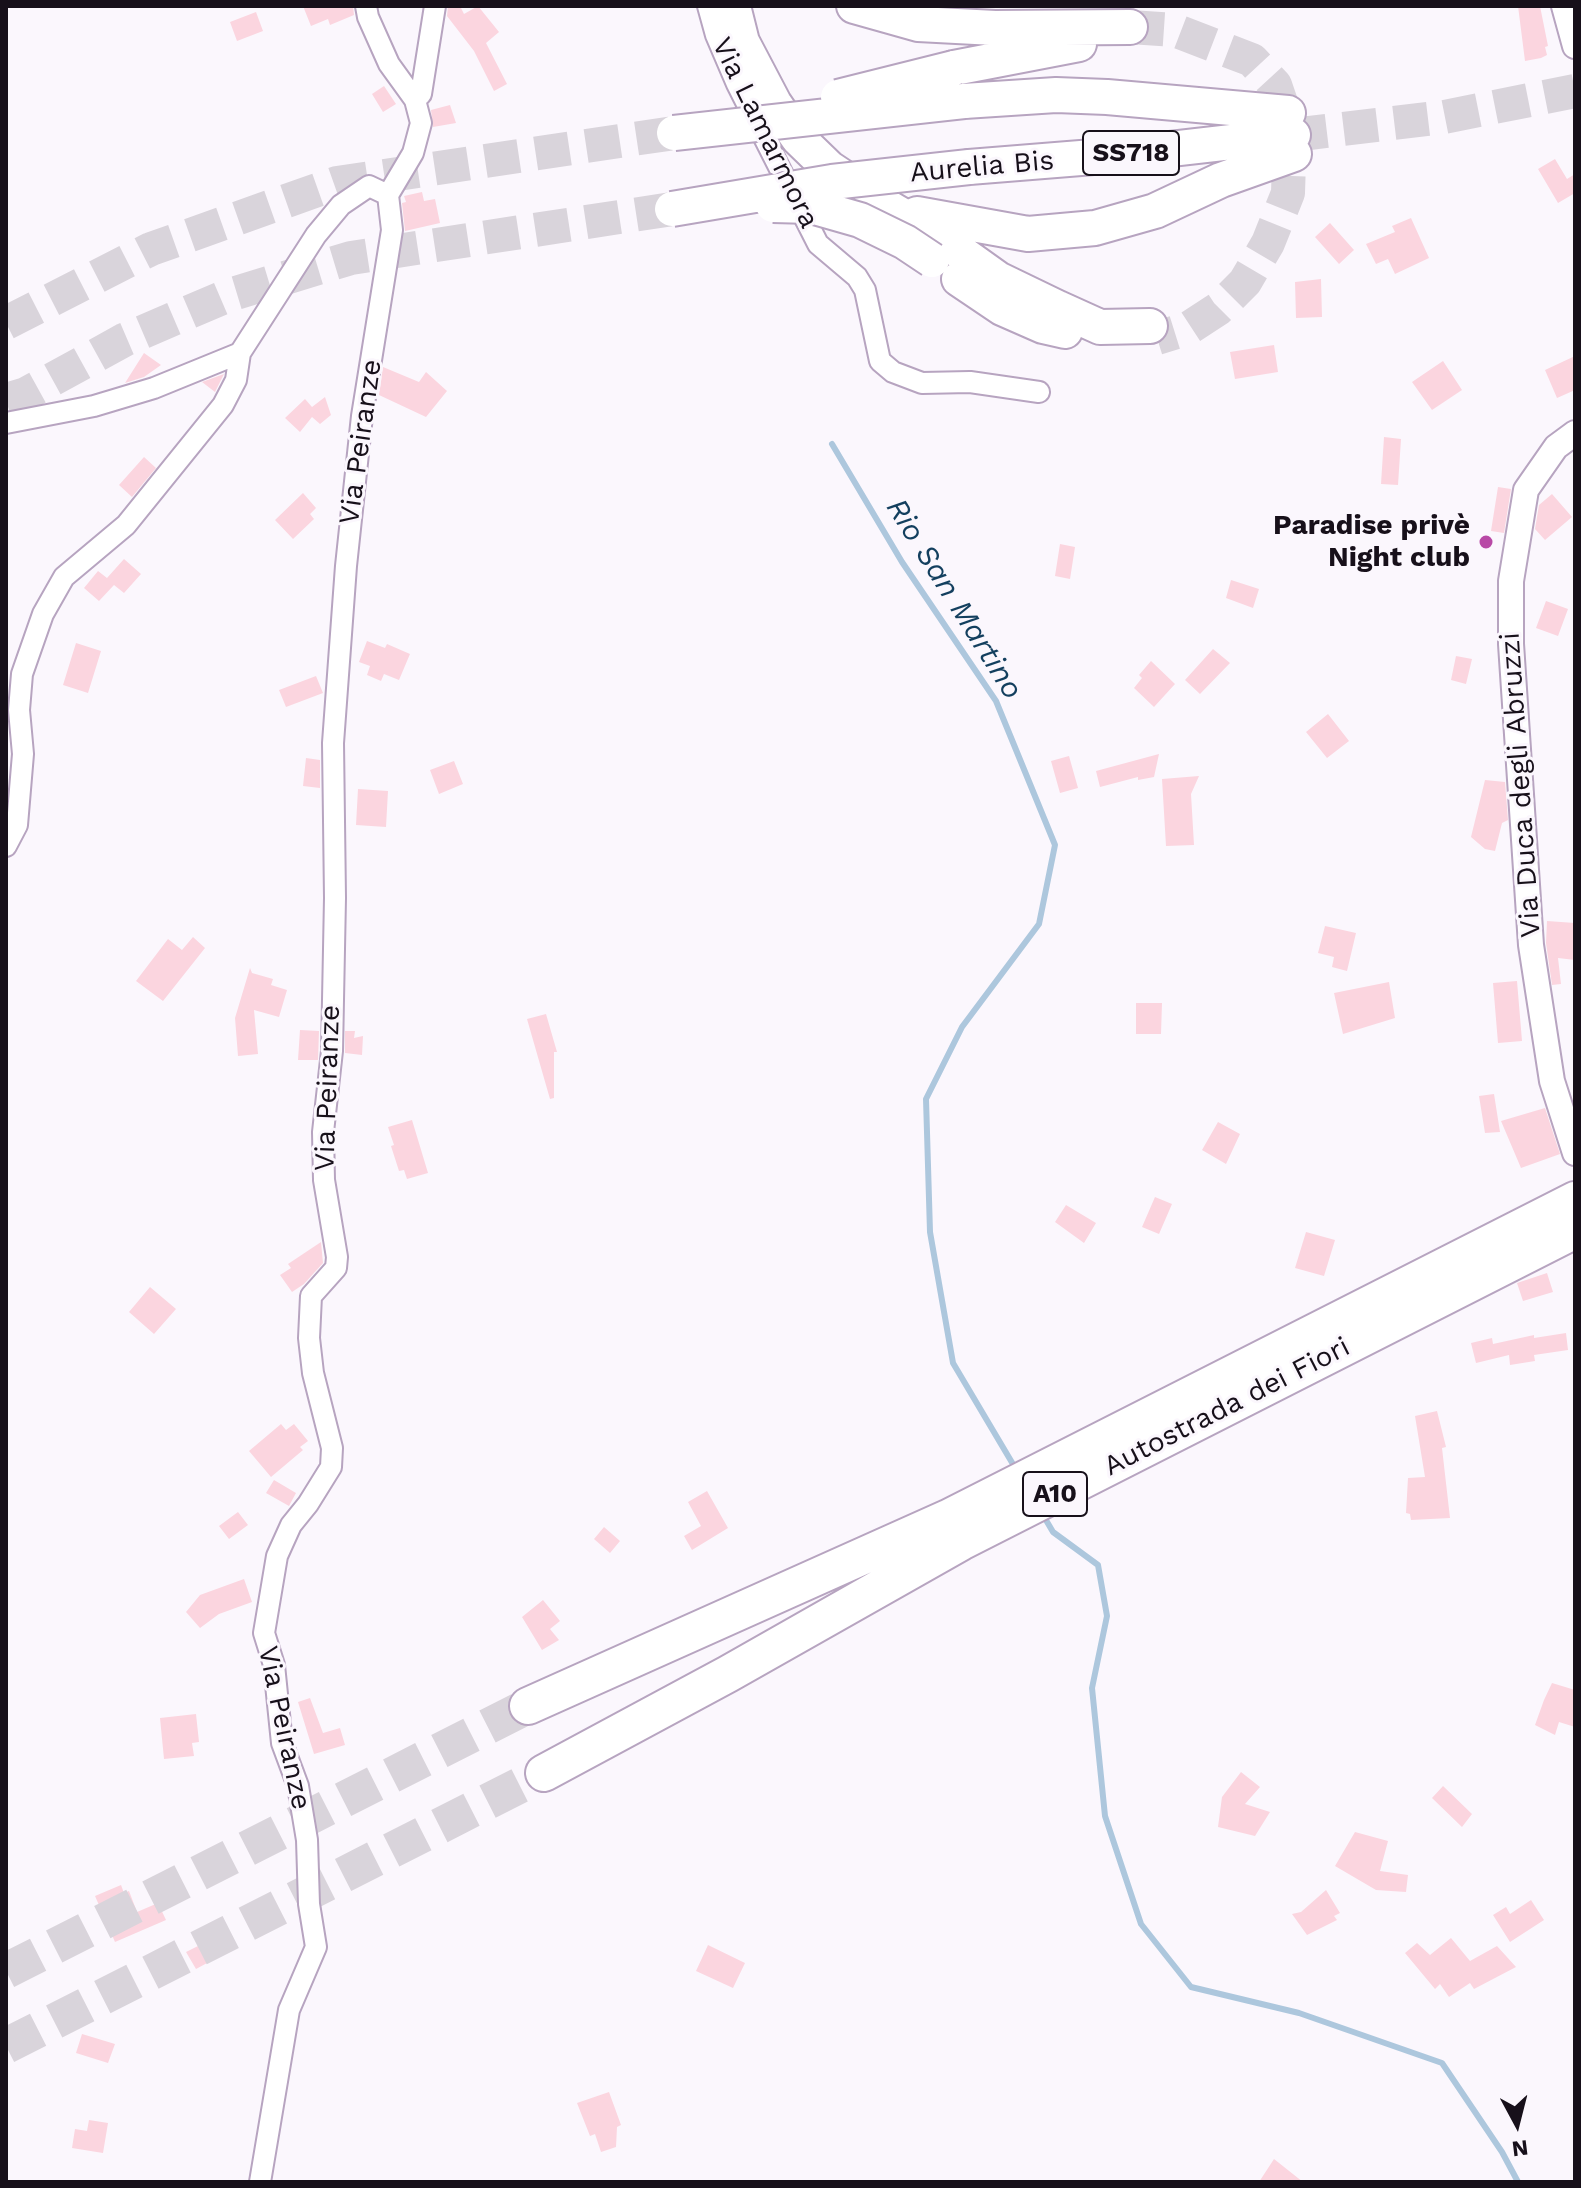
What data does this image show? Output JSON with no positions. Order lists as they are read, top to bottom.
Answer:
{
  "streets": {
    "highway": [
      "SS718",
      "Aurelia Bis",
      "Autostrada dei Fiori",
      "A10"
    ],
    "street": ["Via Lamarmora", "Via Peiranze", "Via Duca degli Abruzzi"]
  },
  "crossings": [
    ["SS718", "Aurelia Bis"]
  ],
  "water": ["Rio San Martino"],
  "places": ["Paradise privè Night club"],
  "north": "bottom"
}
